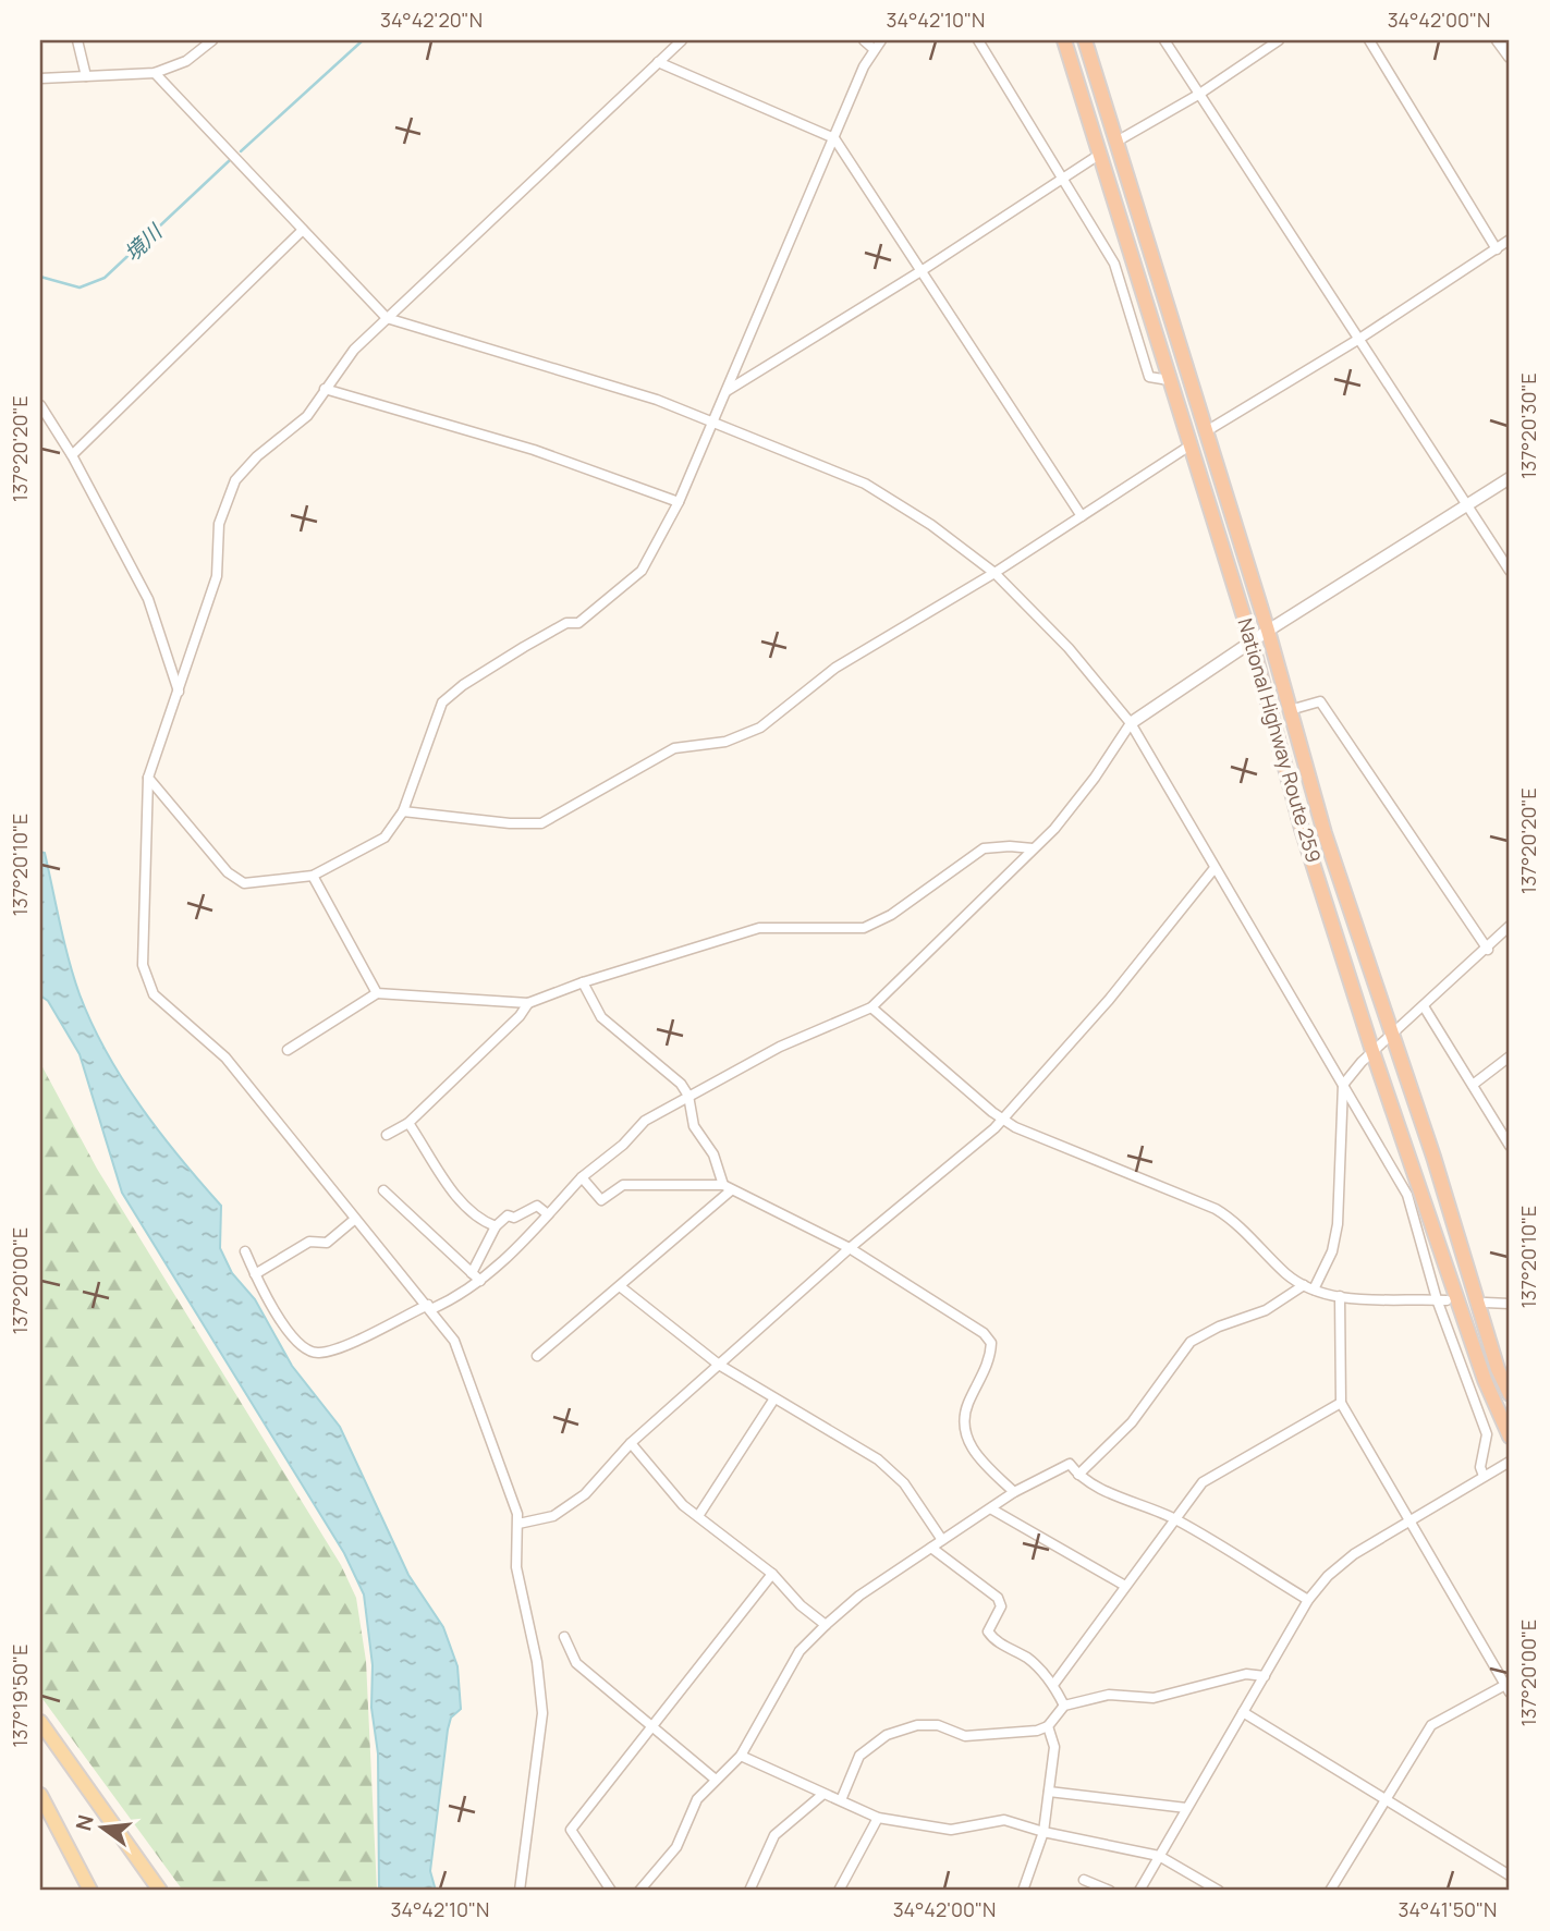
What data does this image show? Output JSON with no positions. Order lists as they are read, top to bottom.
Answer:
{
  "streets": {
    "highway": ["National Highway Route 259"]
  },
  "water": ["境川"],
  "north": "left",
  "coordinates": [
    "34°42'20\"N",
    "34°42'10\"N",
    "34°42'00\"N",
    "137°20'30\"E",
    "137°20'20\"E",
    "137°20'10\"E",
    "137°20'00\"E",
    "137°19'50\"E",
    "34°41'50\"N"
  ]
}
